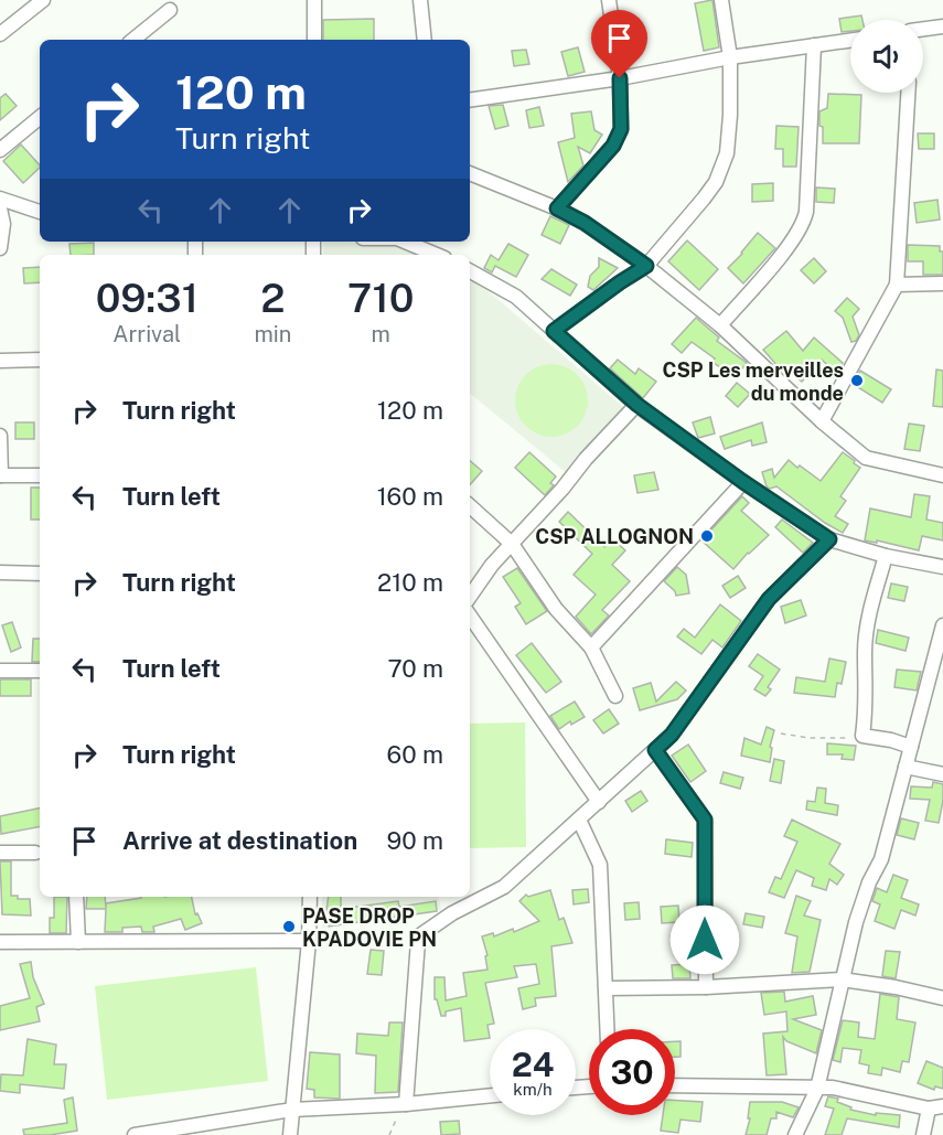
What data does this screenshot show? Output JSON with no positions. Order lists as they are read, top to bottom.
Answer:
{
  "places": ["CSP Les merveilles du monde", "CSP ALLOGNON", "PASE DROP KPADOVIE PN"],
  "page": {
    "turn": ["120 m", "Turn right"],
    "eta": [
      "09:31",
      "Arrival",
      "2",
      "min",
      "710",
      "m"
    ],
    "list": [
      {
        "name": "Turn right",
        "value": "120 m"
      },
      {
        "name": "Turn left",
        "value": "160 m"
      },
      {
        "name": "Turn right",
        "value": "210 m"
      },
      {
        "name": "Turn left",
        "value": "70 m"
      },
      {
        "name": "Turn right",
        "value": "60 m"
      },
      {
        "name": "Arrive at destination",
        "value": "90 m"
      }
    ],
    "speed": "24 km/h",
    "limit": "30"
  }
}
